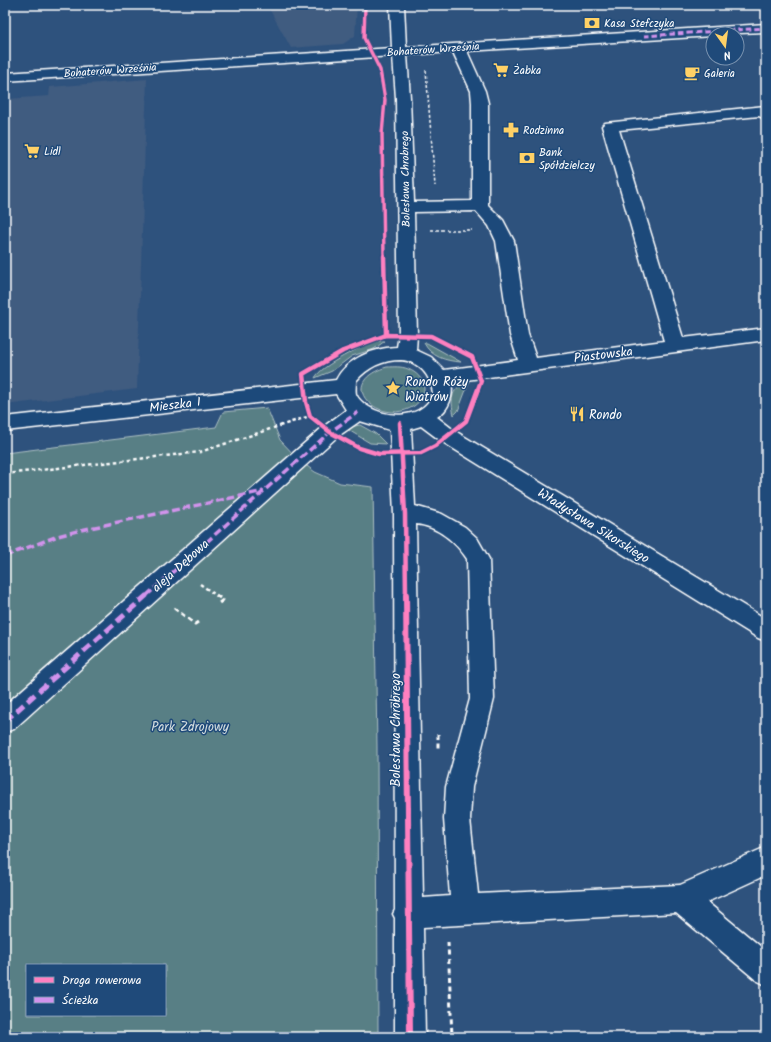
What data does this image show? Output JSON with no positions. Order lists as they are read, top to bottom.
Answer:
{
  "streets": {
    "street": [
      "Bohaterów Września",
      "Bolesława Chrobrego",
      "Piastowska",
      "Mieszka I",
      "Władysława Sikorskiego",
      "aleja Dębowa"
    ]
  },
  "crossings": [
    ["Bohaterów Września", "Bolesława Chrobrego"],
    ["Bolesława Chrobrego", "Piastowska"],
    ["Bolesława Chrobrego", "Mieszka I"],
    ["Bolesława Chrobrego", "Władysława Sikorskiego"],
    ["Bolesława Chrobrego", "aleja Dębowa"],
    ["Piastowska", "Mieszka I"],
    ["Piastowska", "Władysława Sikorskiego"],
    ["Piastowska", "aleja Dębowa"],
    ["Mieszka I", "Władysława Sikorskiego"],
    ["Mieszka I", "aleja Dębowa"],
    ["Władysława Sikorskiego", "aleja Dębowa"]
  ],
  "parks": ["Park Zdrojowy"],
  "places": {
    "bank": ["Kasa Stefczyka", "Bank Spółdzielczy"],
    "supermarket": ["Żabka", "Lidl"],
    "cafe": ["Galeria"],
    "pharmacy": ["Rodzinna"],
    "place": ["Rondo Róży Wiatrów"],
    "restaurant": ["Rondo"]
  },
  "legend": ["Droga rowerowa", "Ścieżka"],
  "north": "bottom"
}
